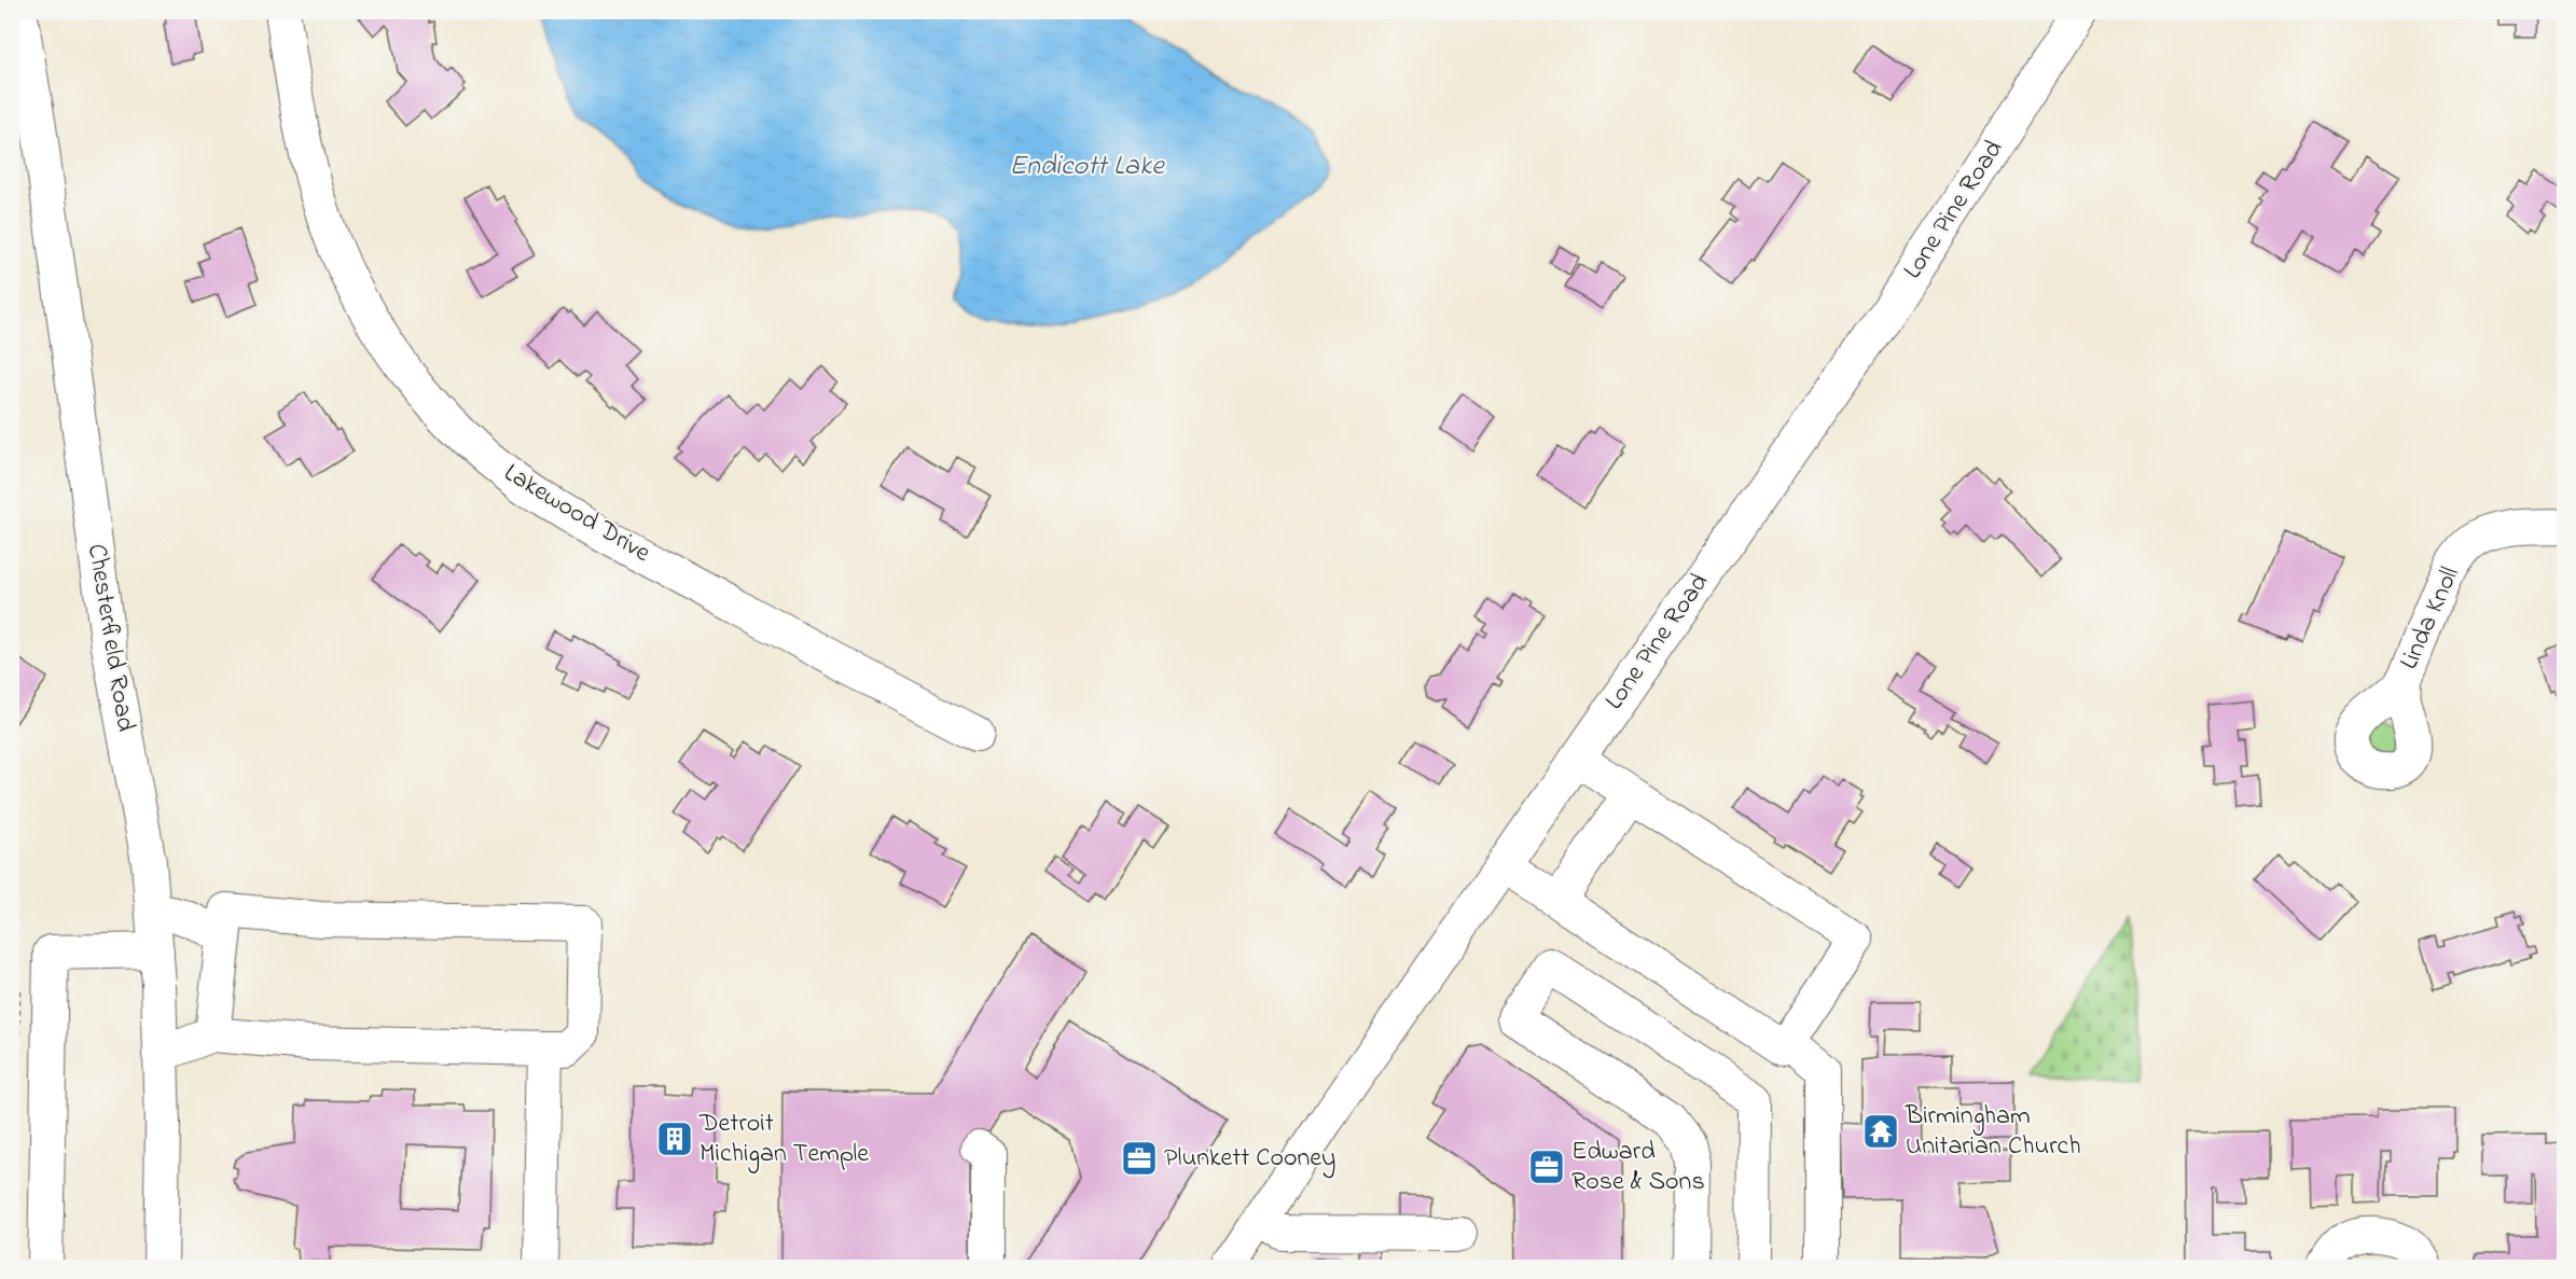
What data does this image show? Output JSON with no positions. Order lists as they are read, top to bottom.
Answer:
{
  "streets": {
    "street": [
      "Lone Pine Road",
      "Lakewood Drive",
      "Linda Knoll",
      "Chesterfield Road"
    ]
  },
  "water": ["Endicott Lake"],
  "places": {
    "temple": ["Birmingham Unitarian Church"],
    "building": ["Detroit Michigan Temple"],
    "office": ["Plunkett Cooney", "Edward Rose & Sons"]
  }
}
